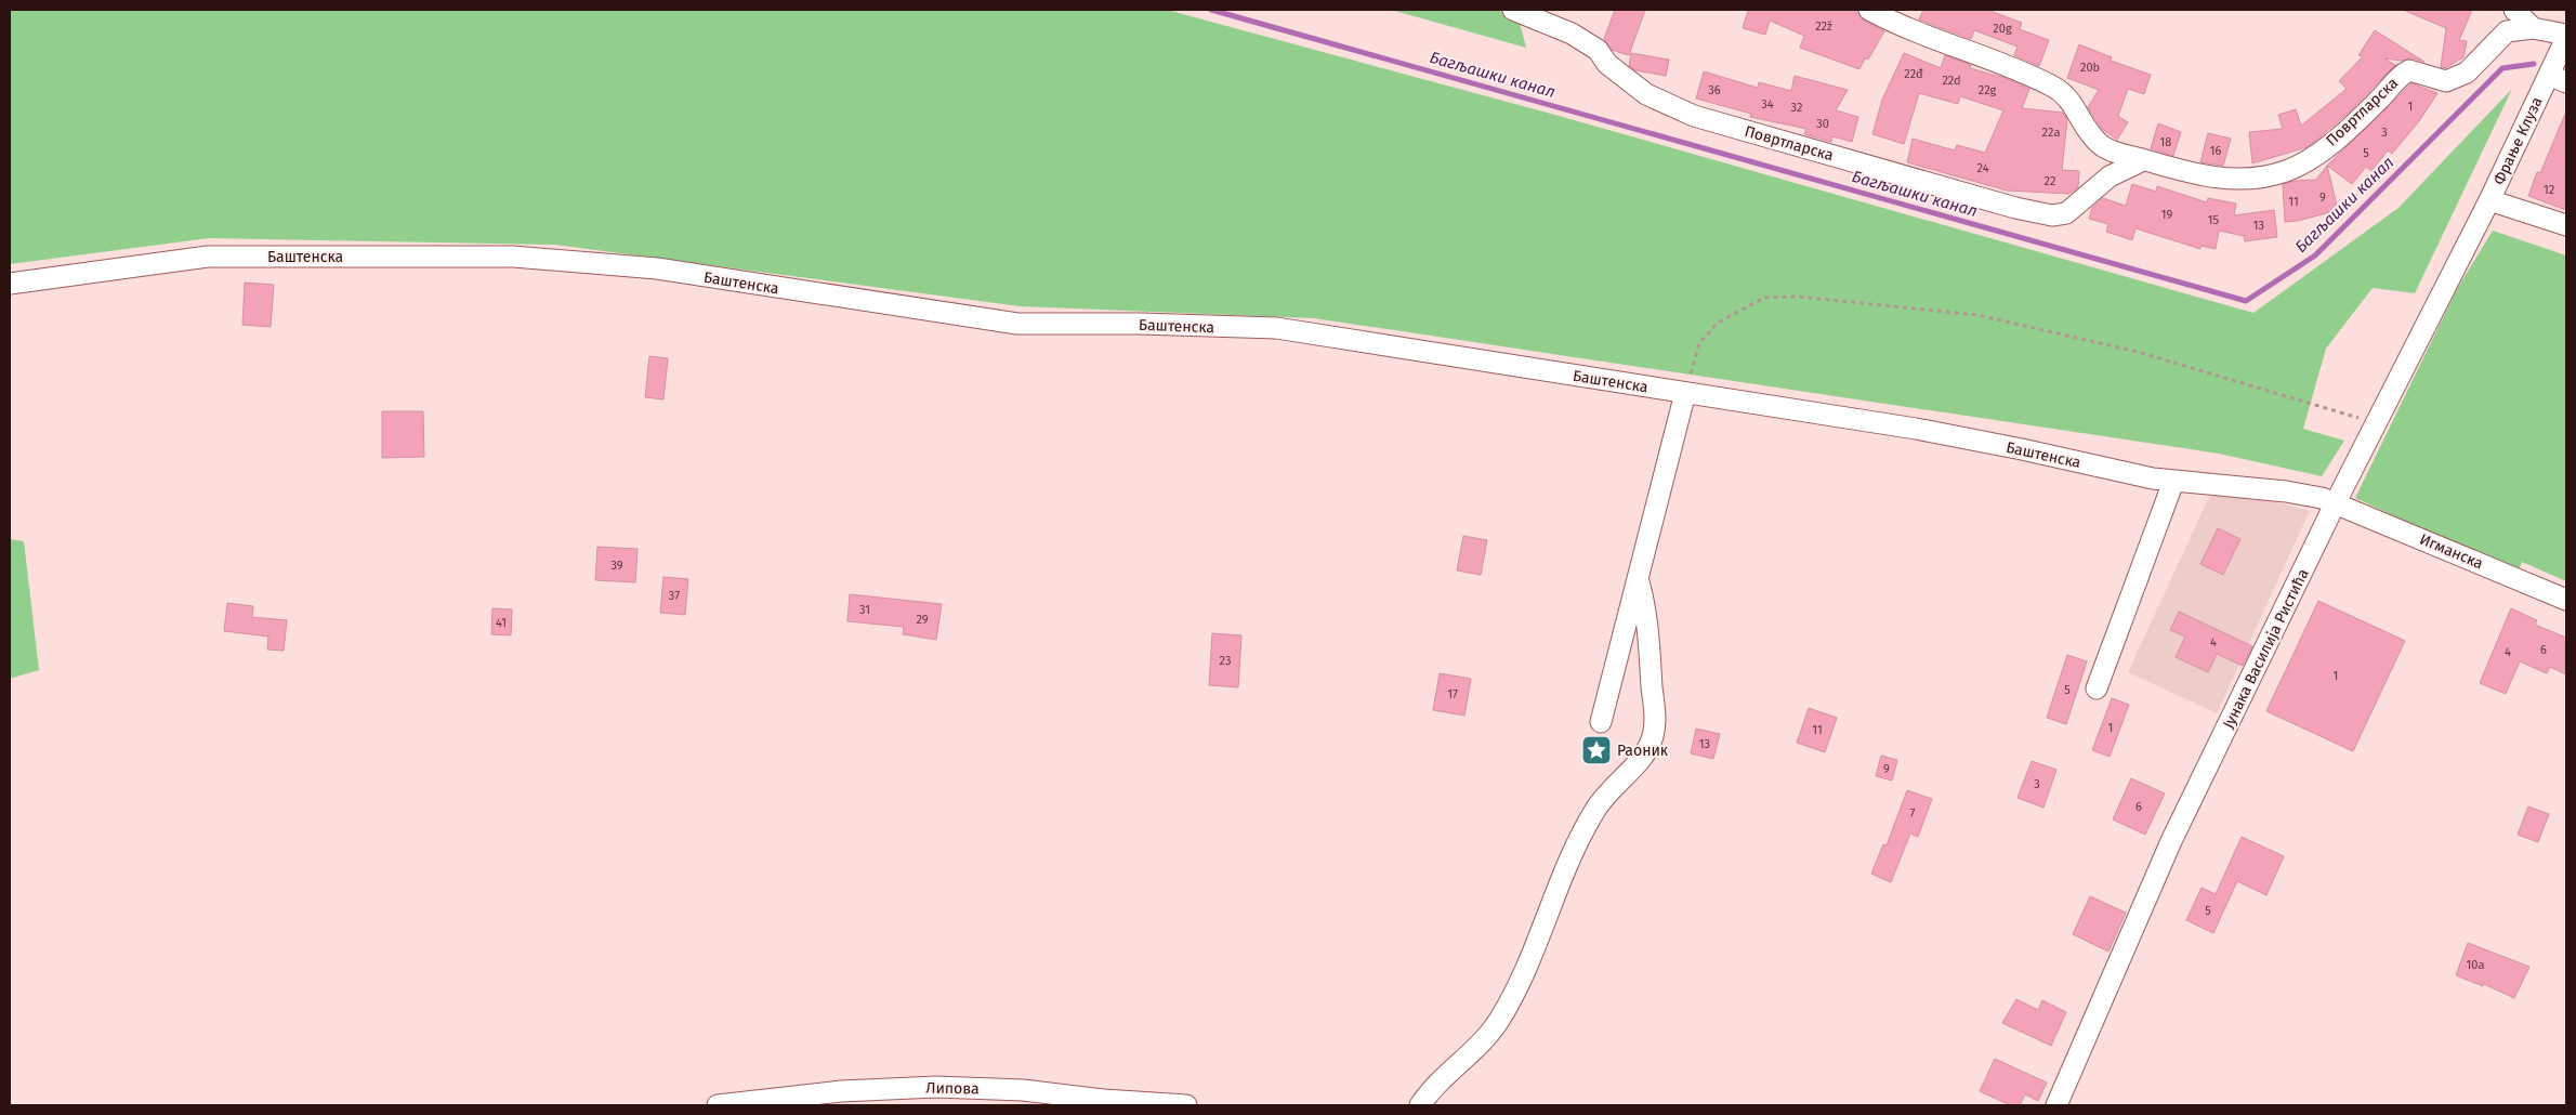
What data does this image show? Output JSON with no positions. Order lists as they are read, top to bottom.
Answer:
{
  "streets": {
    "street": [
      "Повртларска",
      "Фрање Клуза",
      "Баштенска",
      "Игманска",
      "Јунака Василија Ристића",
      "Липова"
    ]
  },
  "crossings": [
    ["Повртларска", "Фрање Клуза"],
    ["Фрање Клуза", "Јунака Василија Ристића"],
    ["Баштенска", "Игманска"],
    ["Баштенска", "Јунака Василија Ристића"],
    ["Игманска", "Јунака Василија Ристића"]
  ],
  "water": ["Багљашки канал"],
  "places": {
    "place": ["Раоник"]
  },
  "house_numbers": [
    "22ž",
    "20g",
    "20b",
    "22đ",
    "22d",
    "36",
    "22g",
    "34",
    "1",
    "32",
    "30",
    "22a",
    "3",
    "18",
    "16",
    "5",
    "24",
    "22",
    "12",
    "9",
    "11",
    "19",
    "15",
    "13",
    "39",
    "37",
    "31",
    "29",
    "41",
    "4",
    "6",
    "4",
    "23",
    "1",
    "5",
    "17",
    "1",
    "11",
    "13",
    "9",
    "3",
    "6",
    "7",
    "5",
    "10a"
  ]
}
